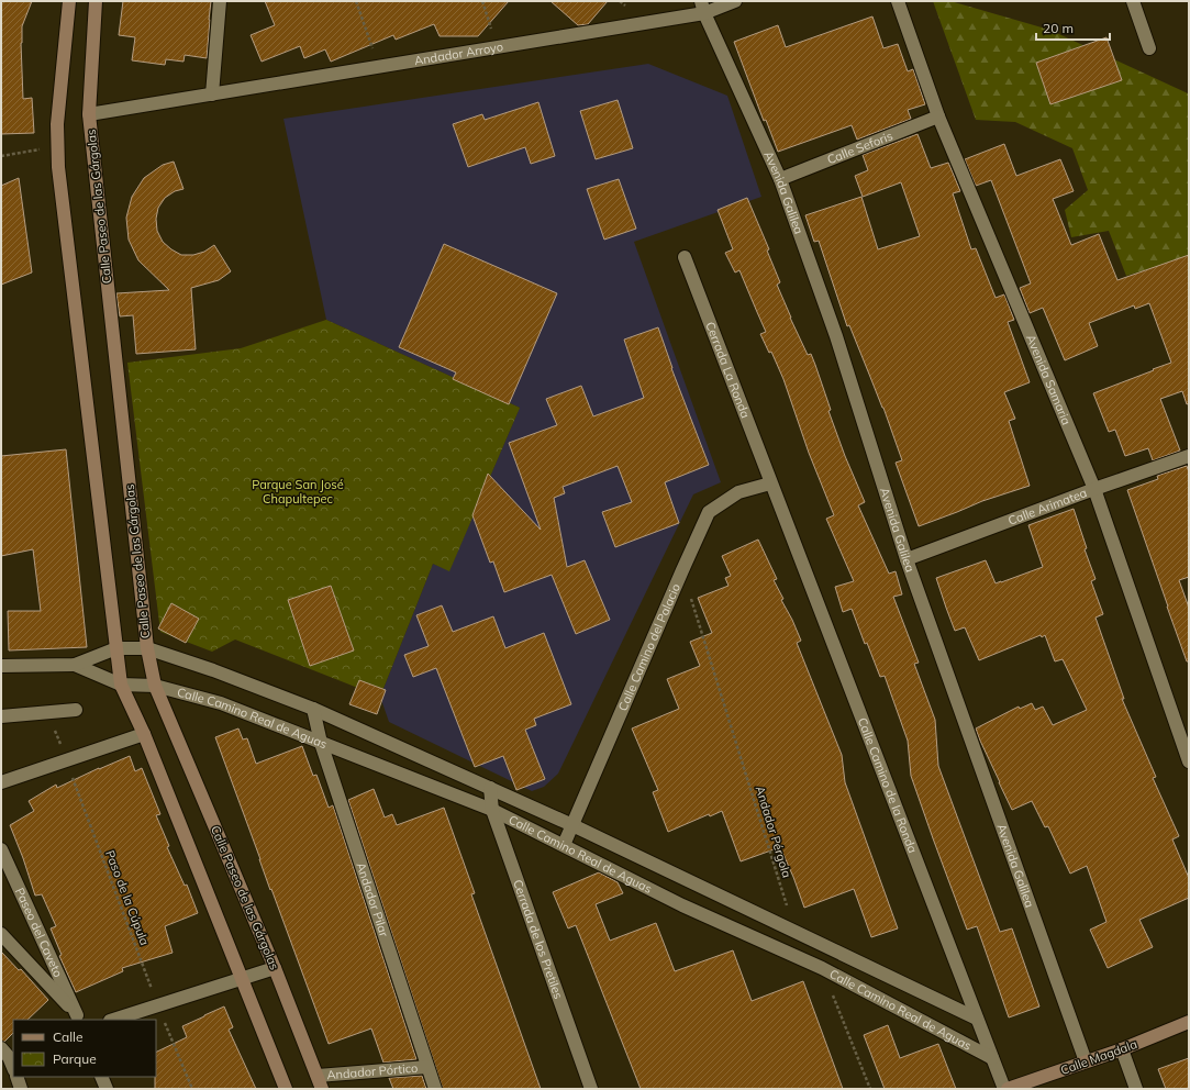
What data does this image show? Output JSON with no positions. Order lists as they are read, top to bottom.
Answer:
{
  "streets": {
    "street": [
      "Andador Arroyo",
      "Calle Seforis",
      "Avenida Galilea",
      "Calle Paseo de las Gárgolas",
      "Cerrada La Ronda",
      "Avenida Samaria",
      "Calle Arimatea",
      "Calle Camino del Palacio",
      "Calle Camino Real de Aguas",
      "Calle Camino de la Ronda",
      "Andador Pilar",
      "Paseo del Caveto",
      "Cerrada de los Pretiles",
      "Calle Magdala",
      "Andador Pórtico"
    ],
    "path": ["Andador Pérgola", "Paso de la Cúpula"]
  },
  "crossings": [
    ["Andador Arroyo", "Avenida Galilea"],
    ["Andador Arroyo", "Calle Paseo de las Gárgolas"],
    ["Calle Seforis", "Avenida Galilea"],
    ["Calle Seforis", "Avenida Samaria"],
    ["Avenida Galilea", "Calle Arimatea"],
    ["Avenida Galilea", "Calle Magdala"],
    ["Calle Paseo de las Gárgolas", "Calle Camino Real de Aguas"],
    ["Calle Paseo de las Gárgolas", "Andador Pórtico"],
    ["Cerrada La Ronda", "Calle Camino del Palacio"],
    ["Cerrada La Ronda", "Calle Camino de la Ronda"],
    ["Avenida Samaria", "Calle Arimatea"],
    ["Calle Camino del Palacio", "Calle Camino Real de Aguas"],
    ["Calle Camino del Palacio", "Calle Camino de la Ronda"],
    ["Calle Camino del Palacio", "Andador Pérgola"],
    ["Calle Camino Real de Aguas", "Calle Camino de la Ronda"],
    ["Calle Camino Real de Aguas", "Andador Pérgola"],
    ["Calle Camino Real de Aguas", "Andador Pilar"],
    ["Calle Camino Real de Aguas", "Cerrada de los Pretiles"],
    ["Andador Pilar", "Andador Pórtico"]
  ],
  "parks": ["Parque San José Chapultepec"],
  "legend": ["Calle", "Parque"],
  "scale_bar": "20 m"
}
